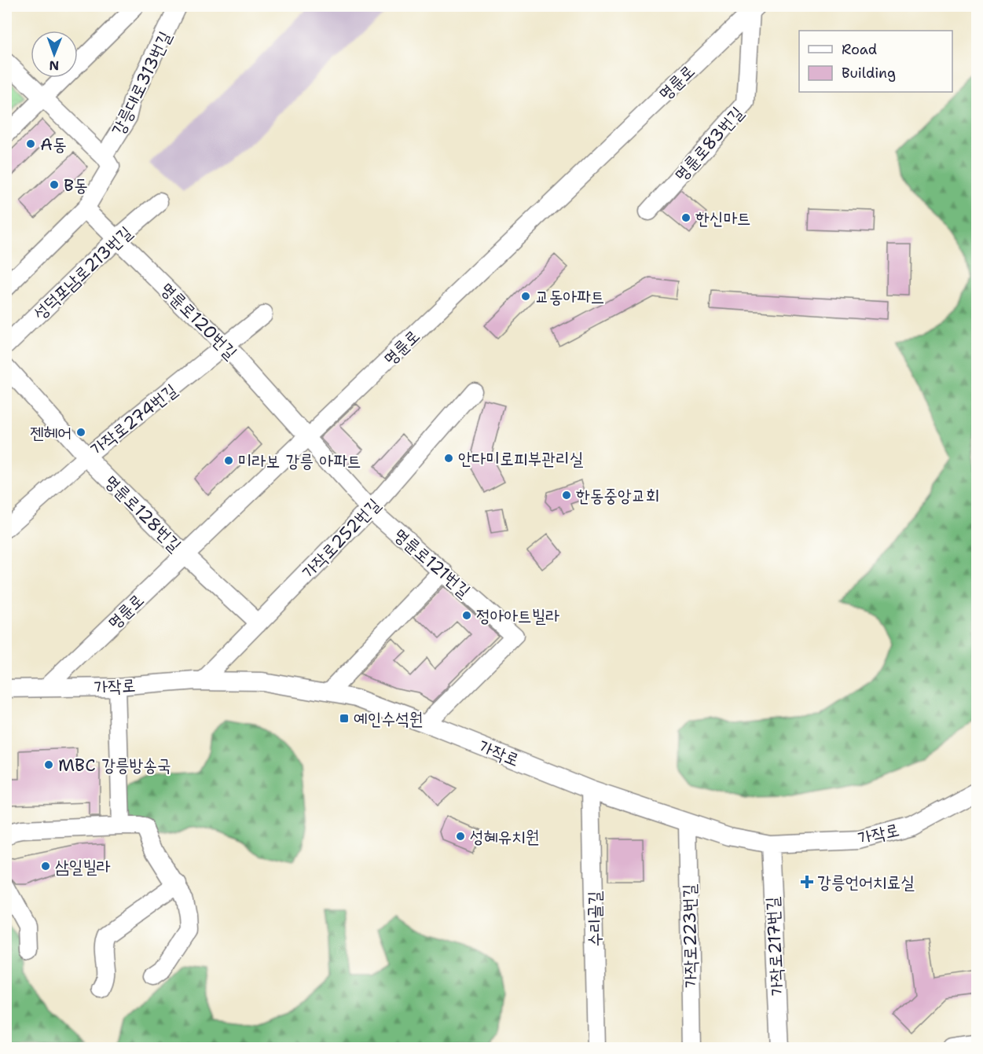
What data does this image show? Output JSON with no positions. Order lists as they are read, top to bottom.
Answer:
{
  "streets": {
    "street": [
      "명륜로",
      "강릉대로313번길",
      "명륜로83번길",
      "성덕포남로213번길",
      "명륜로120번길",
      "가작로274번길",
      "명륜로128번길",
      "가작로252번길",
      "명륜로121번길",
      "가작로",
      "수리골길",
      "가작로223번길",
      "가작로217번길"
    ]
  },
  "crossings": [
    ["명륜로", "명륜로83번길"],
    ["명륜로", "명륜로120번길"],
    ["명륜로", "명륜로128번길"],
    ["명륜로", "명륜로121번길"],
    ["명륜로", "가작로"],
    ["강릉대로313번길", "명륜로120번길"],
    ["성덕포남로213번길", "명륜로120번길"],
    ["명륜로120번길", "가작로274번길"],
    ["명륜로120번길", "명륜로121번길"],
    ["가작로274번길", "명륜로128번길"],
    ["명륜로128번길", "가작로252번길"],
    ["가작로252번길", "명륜로121번길"],
    ["가작로252번길", "가작로"],
    ["명륜로121번길", "가작로"],
    ["가작로", "수리골길"],
    ["가작로", "가작로223번길"],
    ["가작로", "가작로217번길"]
  ],
  "places": {
    "other": [
      "A동",
      "B동",
      "한신마트",
      "교동아파트",
      "젠헤어",
      "안다미로피부관리실",
      "미라보 강릉 아파트",
      "한동중앙교회",
      "정아아트빌라",
      "MBC 강릉방송국",
      "성혜유치원",
      "삼일빌라"
    ],
    "transit": ["예인수석원"],
    "health": ["강릉언어치료실"]
  },
  "legend": ["Road", "Building"],
  "north": "bottom"
}
